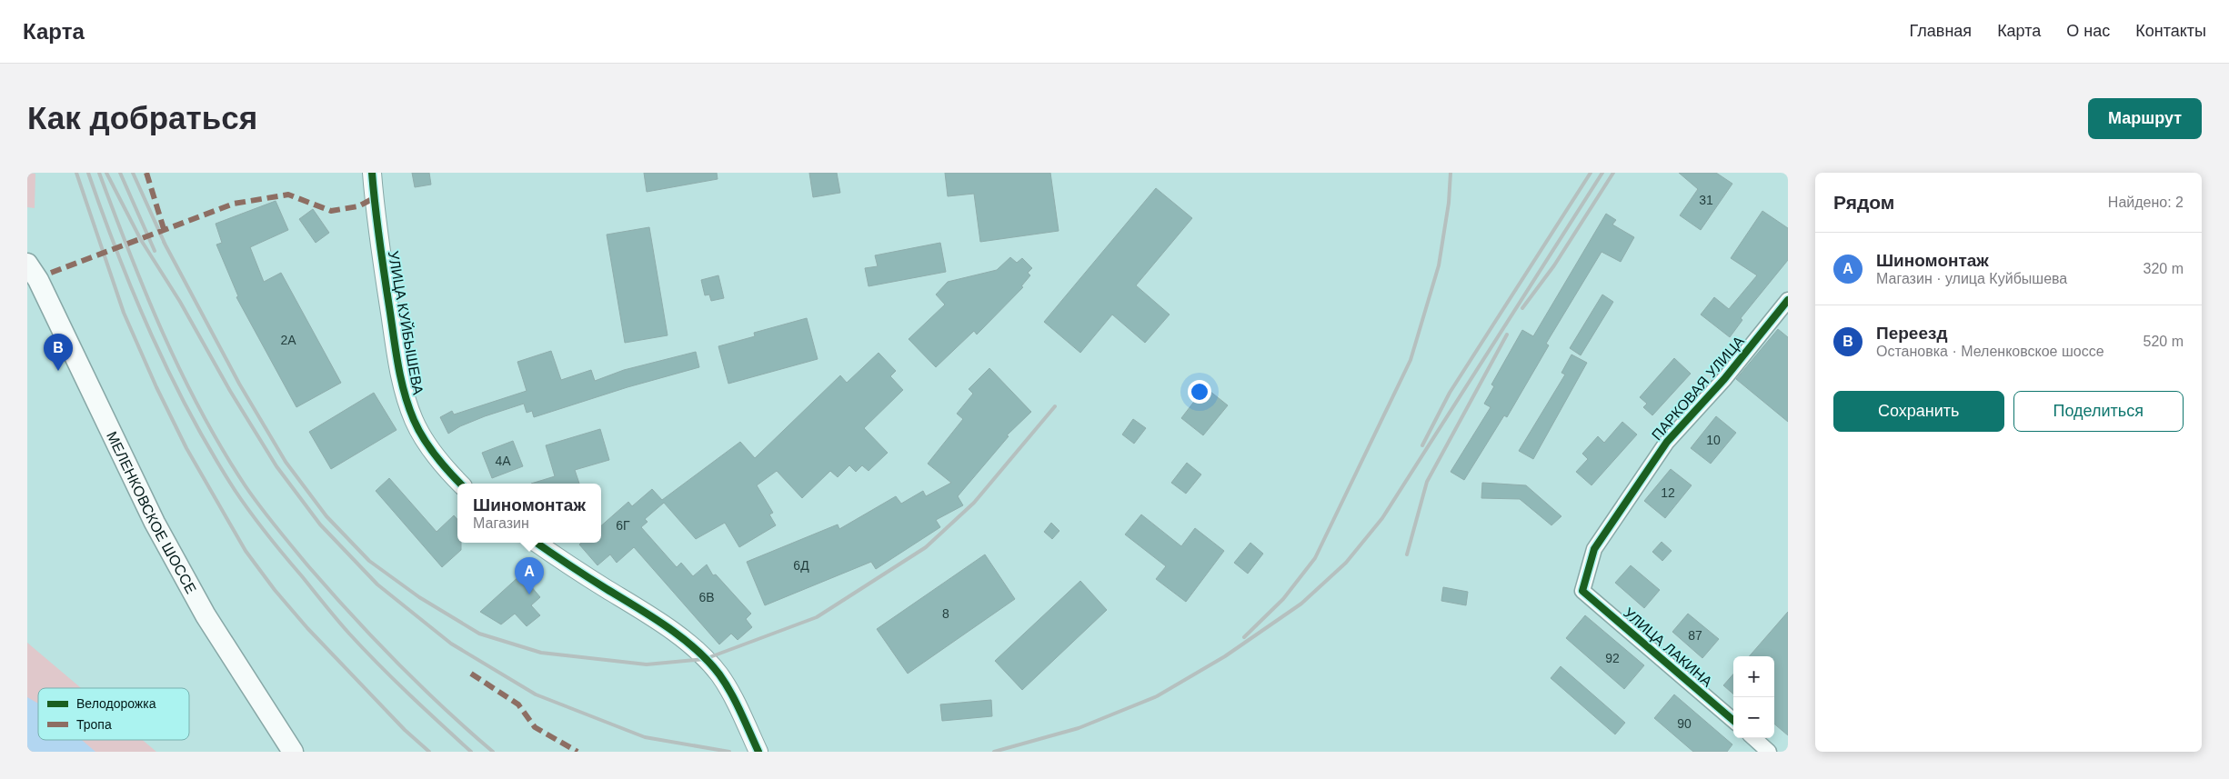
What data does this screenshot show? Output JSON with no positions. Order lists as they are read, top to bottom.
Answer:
{
  "streets": {
    "main road": ["МЕЛЕНКОВСКОЕ ШОССЕ"],
    "street": ["УЛИЦА КУЙБЫШЕВА", "ПАРКОВАЯ УЛИЦА", "УЛИЦА ЛАКИНА"]
  },
  "crossings": [
    ["ПАРКОВАЯ УЛИЦА", "УЛИЦА ЛАКИНА"]
  ],
  "house_numbers": [
    "31",
    "2А",
    "10",
    "4А",
    "12",
    "6Г",
    "6Д",
    "6В",
    "8",
    "87",
    "92",
    "90"
  ],
  "legend": ["Велодорожка", "Тропа"],
  "page": {
    "header": "Карта",
    "nav": [
      "Главная",
      "Карта",
      "О нас",
      "Контакты"
    ],
    "buttons": [
      "Маршрут",
      ["Сохранить", "Поделиться"]
    ],
    "title": "Как добраться",
    "heading": ["Рядом", "Найдено: 2"],
    "list": [
      {
        "mark": "A",
        "name": "Шиномонтаж",
        "note": "Магазин · улица Куйбышева",
        "value": "320 m"
      },
      {
        "mark": "B",
        "name": "Переезд",
        "note": "Остановка · Меленковское шоссе",
        "value": "520 m"
      }
    ],
    "pins": ["B", "A"],
    "popup": ["Шиномонтаж", "Магазин"],
    "map_buttons": ["+", "−"]
  }
}
